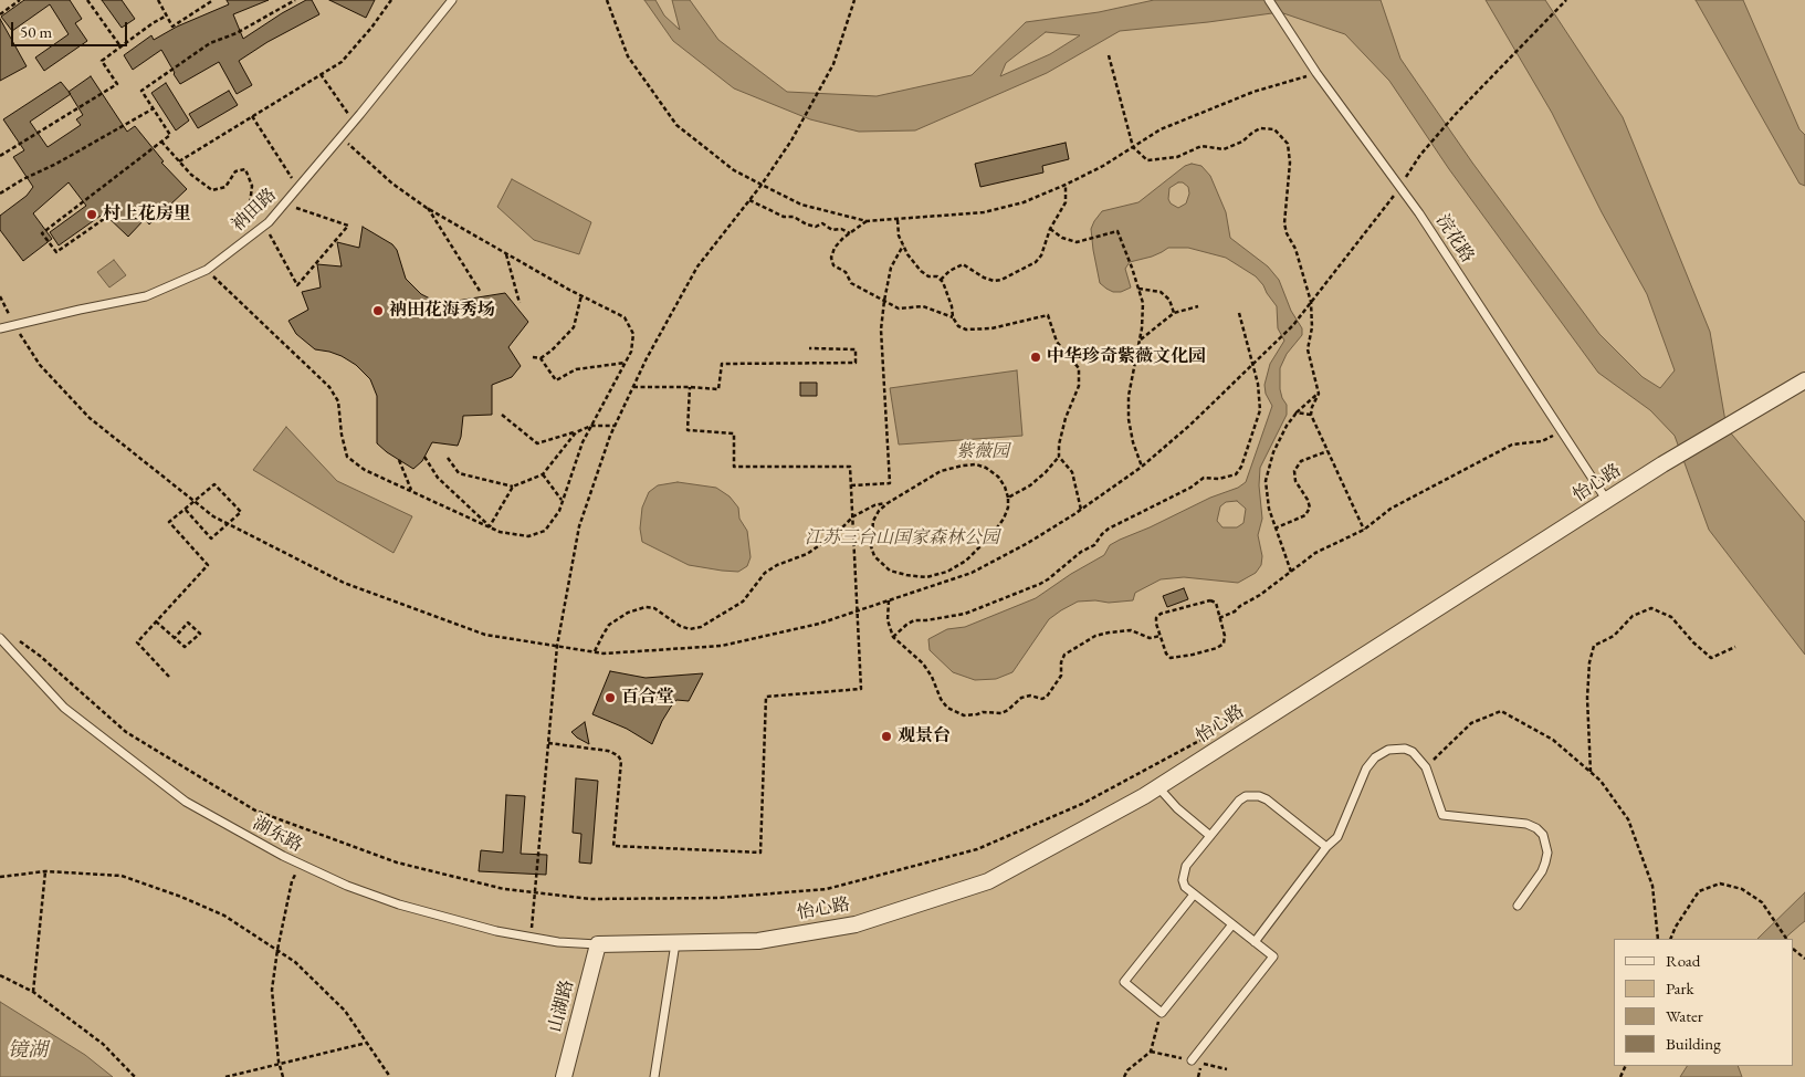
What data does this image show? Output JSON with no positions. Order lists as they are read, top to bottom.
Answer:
{
  "streets": {
    "street": ["怡心路", "山湖路"],
    "lane": ["衲田路", "浣花路", "湖东路"]
  },
  "crossings": [
    ["浣花路", "怡心路"],
    ["怡心路", "湖东路"],
    ["怡心路", "山湖路"],
    ["湖东路", "山湖路"]
  ],
  "water": ["镜湖"],
  "parks": ["紫薇园", "江苏三台山国家森林公园"],
  "places": [
    "村上花房里",
    "衲田花海秀场",
    "中华珍奇紫薇文化园",
    "百合堂",
    "观景台"
  ],
  "legend": [
    "Road",
    "Park",
    "Water",
    "Building"
  ],
  "scale_bar": "50 m"
}
